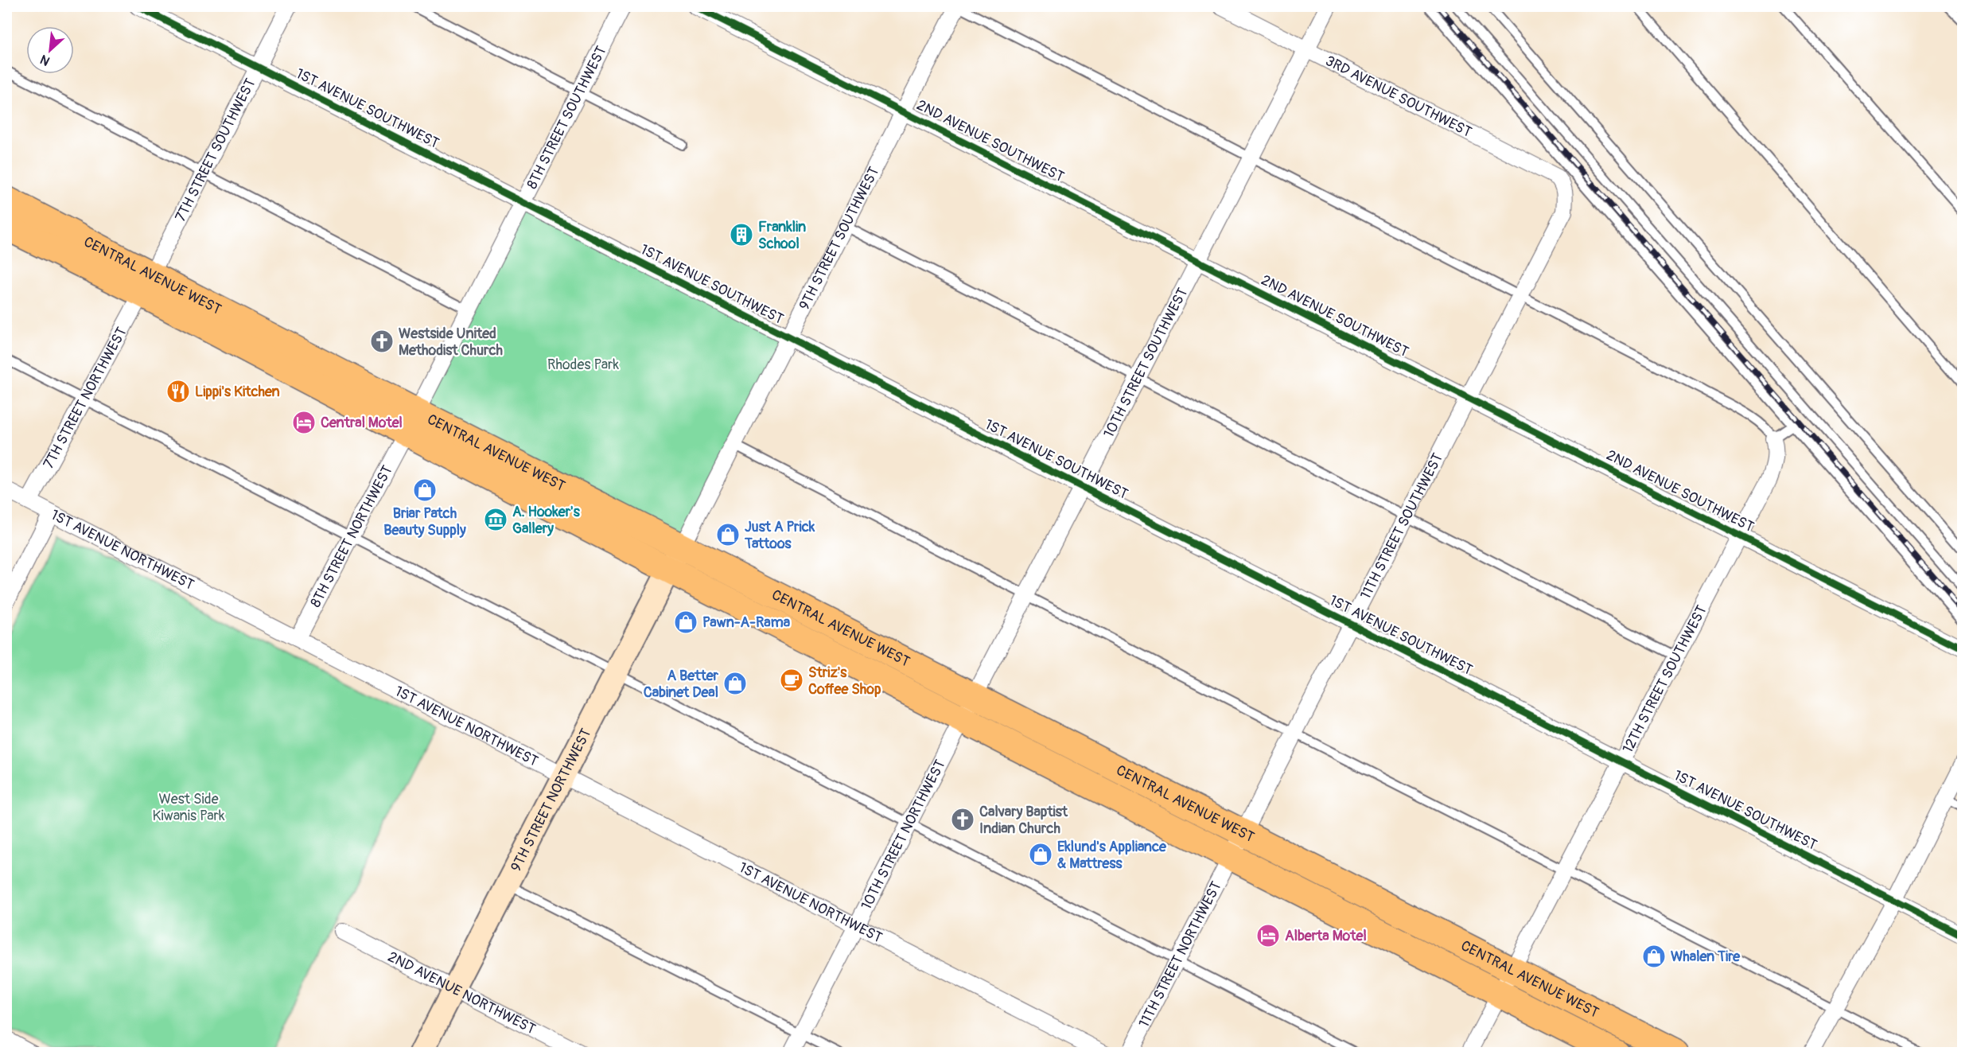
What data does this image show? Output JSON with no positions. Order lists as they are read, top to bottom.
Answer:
{
  "streets": {
    "highway": ["CENTRAL AVENUE WEST"],
    "street": [
      "3RD AVENUE SOUTHWEST",
      "1ST AVENUE SOUTHWEST",
      "8TH STREET SOUTHWEST",
      "2ND AVENUE SOUTHWEST",
      "7TH STREET SOUTHWEST",
      "9TH STREET SOUTHWEST",
      "10TH STREET SOUTHWEST",
      "7TH STREET NORTHWEST",
      "11TH STREET SOUTHWEST",
      "8TH STREET NORTHWEST",
      "1ST AVENUE NORTHWEST",
      "12TH STREET SOUTHWEST",
      "9TH STREET NORTHWEST",
      "10TH STREET NORTHWEST",
      "11TH STREET NORTHWEST",
      "2ND AVENUE NORTHWEST"
    ]
  },
  "crossings": [
    ["3RD AVENUE SOUTHWEST", "10TH STREET SOUTHWEST"],
    ["3RD AVENUE SOUTHWEST", "11TH STREET SOUTHWEST"],
    ["1ST AVENUE SOUTHWEST", "8TH STREET SOUTHWEST"],
    ["1ST AVENUE SOUTHWEST", "7TH STREET SOUTHWEST"],
    ["1ST AVENUE SOUTHWEST", "9TH STREET SOUTHWEST"],
    ["1ST AVENUE SOUTHWEST", "10TH STREET SOUTHWEST"],
    ["1ST AVENUE SOUTHWEST", "11TH STREET SOUTHWEST"],
    ["1ST AVENUE SOUTHWEST", "12TH STREET SOUTHWEST"],
    ["8TH STREET SOUTHWEST", "CENTRAL AVENUE WEST"],
    ["8TH STREET SOUTHWEST", "8TH STREET NORTHWEST"],
    ["2ND AVENUE SOUTHWEST", "9TH STREET SOUTHWEST"],
    ["2ND AVENUE SOUTHWEST", "10TH STREET SOUTHWEST"],
    ["2ND AVENUE SOUTHWEST", "11TH STREET SOUTHWEST"],
    ["2ND AVENUE SOUTHWEST", "12TH STREET SOUTHWEST"],
    ["7TH STREET SOUTHWEST", "CENTRAL AVENUE WEST"],
    ["7TH STREET SOUTHWEST", "7TH STREET NORTHWEST"],
    ["9TH STREET SOUTHWEST", "CENTRAL AVENUE WEST"],
    ["9TH STREET SOUTHWEST", "9TH STREET NORTHWEST"],
    ["CENTRAL AVENUE WEST", "10TH STREET SOUTHWEST"],
    ["CENTRAL AVENUE WEST", "7TH STREET NORTHWEST"],
    ["CENTRAL AVENUE WEST", "11TH STREET SOUTHWEST"],
    ["CENTRAL AVENUE WEST", "8TH STREET NORTHWEST"],
    ["CENTRAL AVENUE WEST", "12TH STREET SOUTHWEST"],
    ["CENTRAL AVENUE WEST", "9TH STREET NORTHWEST"],
    ["CENTRAL AVENUE WEST", "10TH STREET NORTHWEST"],
    ["CENTRAL AVENUE WEST", "11TH STREET NORTHWEST"],
    ["10TH STREET SOUTHWEST", "10TH STREET NORTHWEST"],
    ["7TH STREET NORTHWEST", "1ST AVENUE NORTHWEST"],
    ["11TH STREET SOUTHWEST", "11TH STREET NORTHWEST"],
    ["8TH STREET NORTHWEST", "1ST AVENUE NORTHWEST"],
    ["1ST AVENUE NORTHWEST", "9TH STREET NORTHWEST"],
    ["1ST AVENUE NORTHWEST", "10TH STREET NORTHWEST"],
    ["9TH STREET NORTHWEST", "2ND AVENUE NORTHWEST"]
  ],
  "parks": ["Rhodes Park", "West Side Kiwanis Park"],
  "places": {
    "building": ["Franklin School"],
    "church": ["Westside United Methodist Church", "Calvary Baptist Indian Church"],
    "restaurant": ["Lippi's Kitchen"],
    "hotel": ["Central Motel", "Alberta Motel"],
    "shop": [
      "Briar Patch Beauty Supply",
      "Just A Prick Tattoos",
      "Pawn-A-Rama",
      "A Better Cabinet Deal",
      "Eklund's Appliance & Mattress",
      "Whalen Tire"
    ],
    "museum": ["A. Hooker's Gallery"],
    "cafe": ["Striz's Coffee Shop"]
  },
  "north": "bottom left"
}
